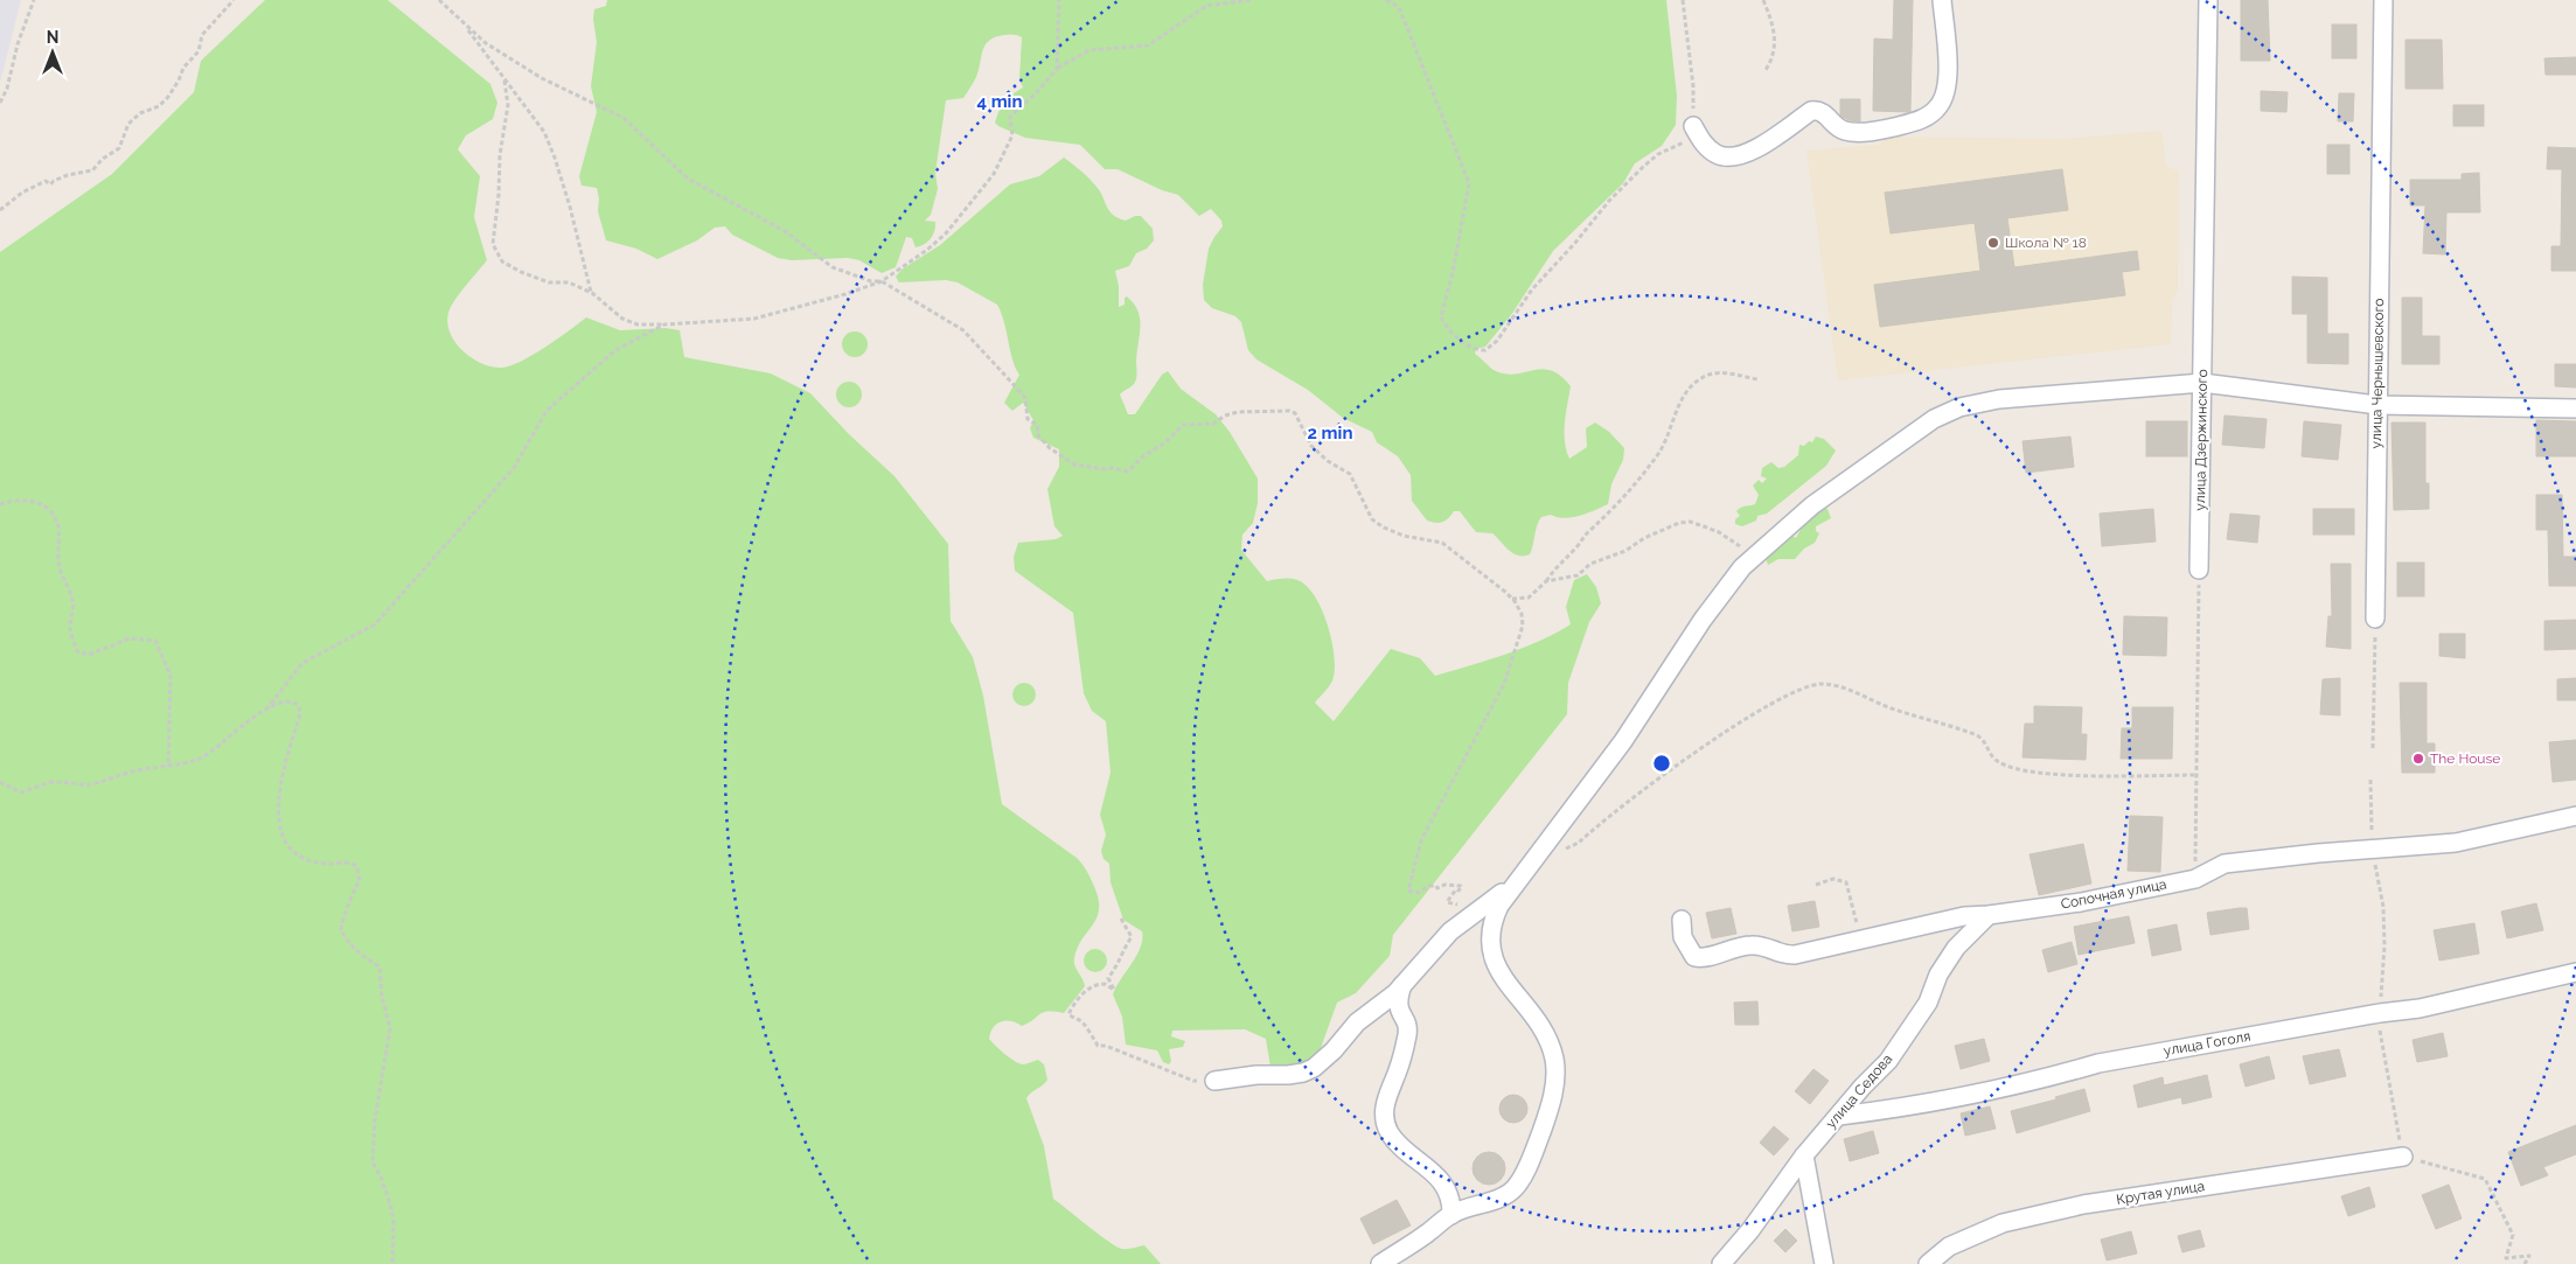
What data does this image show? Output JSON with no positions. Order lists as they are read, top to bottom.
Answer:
{
  "streets": {
    "street": [
      "улица Чернышевского",
      "улица Дзержинского",
      "Сопочная улица",
      "улица Гоголя",
      "улица Седова",
      "Крутая улица"
    ]
  },
  "crossings": [
    ["Сопочная улица", "улица Седова"],
    ["улица Гоголя", "улица Седова"]
  ],
  "places": ["Школа № 18", "The House"],
  "north": "top",
  "rings": ["4 min", "2 min"]
}
